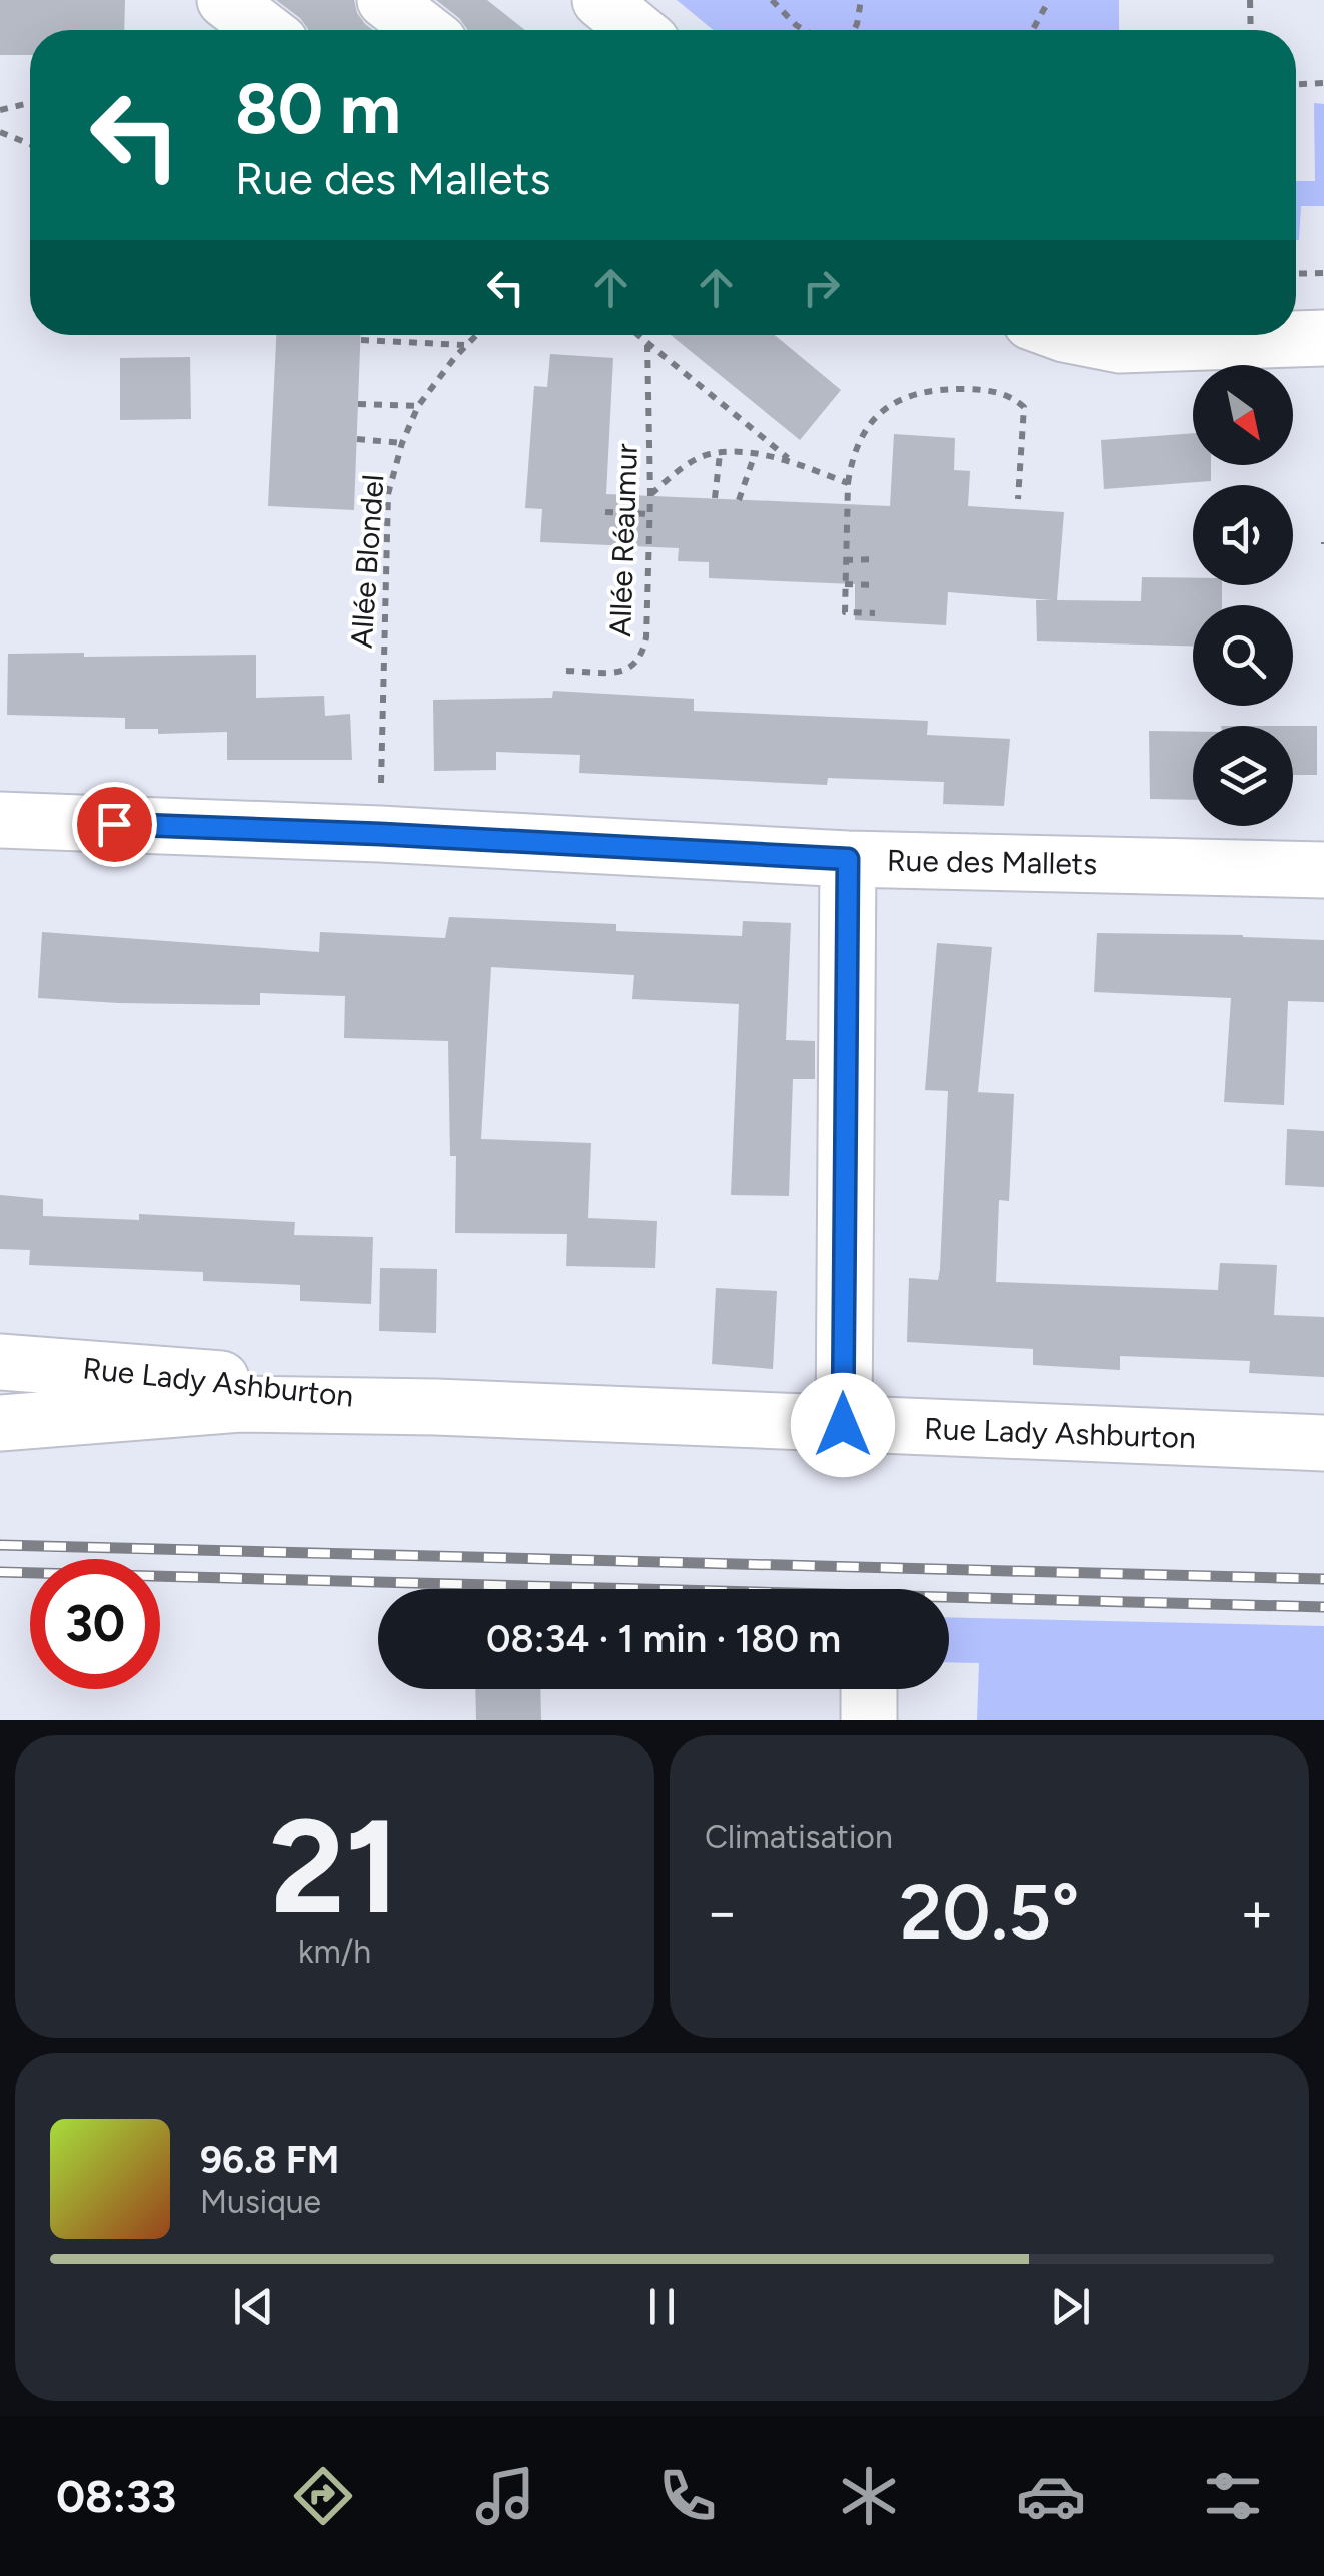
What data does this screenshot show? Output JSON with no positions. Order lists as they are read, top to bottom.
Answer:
{
  "streets": {
    "street": ["Rue des Mallets", "Rue Lady Ashburton"],
    "path": ["Allée Réaumur", "Allée Blondel"]
  },
  "crossings": [
    ["Allée Blondel", "Rue des Mallets"]
  ],
  "north": "bottom right",
  "page": {
    "turn": ["80 m", "Rue des Mallets"],
    "limit": "30",
    "trip": "08:34 · 1 min · 180 m",
    "tile": [
      ["21", "km/h"],
      "Climatisation"
    ],
    "heat": ["−", "20.5°", "+"],
    "song": ["96.8 FM", "Musique"],
    "tabs": "08:33"
  }
}
